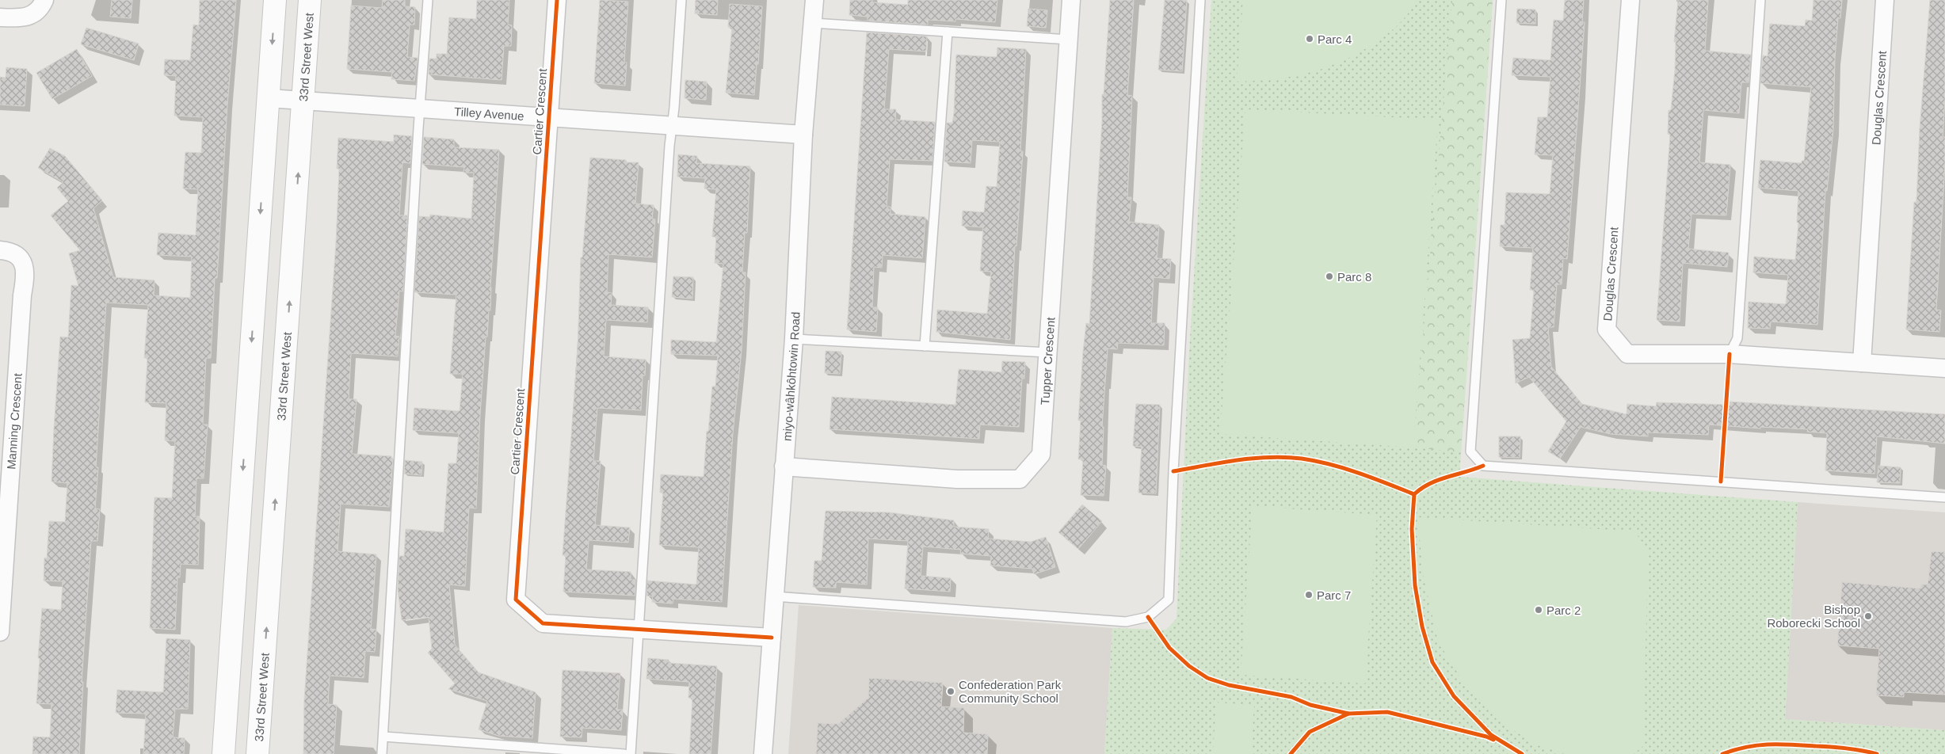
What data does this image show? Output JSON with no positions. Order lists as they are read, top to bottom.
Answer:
{
  "streets": {
    "main road": ["33rd Street West"],
    "street": [
      "Douglas Crescent",
      "Cartier Crescent",
      "Tilley Avenue",
      "Tupper Crescent",
      "miyo-wâhkôhtowin Road",
      "Manning Crescent"
    ]
  },
  "crossings": [
    ["33rd Street West", "Tilley Avenue"],
    ["Cartier Crescent", "Tilley Avenue"],
    ["Cartier Crescent", "miyo-wâhkôhtowin Road"],
    ["Tilley Avenue", "miyo-wâhkôhtowin Road"],
    ["Tupper Crescent", "miyo-wâhkôhtowin Road"]
  ],
  "places": [
    "Parc 4",
    "Parc 8",
    "Parc 7",
    "Parc 2",
    "Bishop Roborecki School",
    "Confederation Park Community School"
  ]
}
